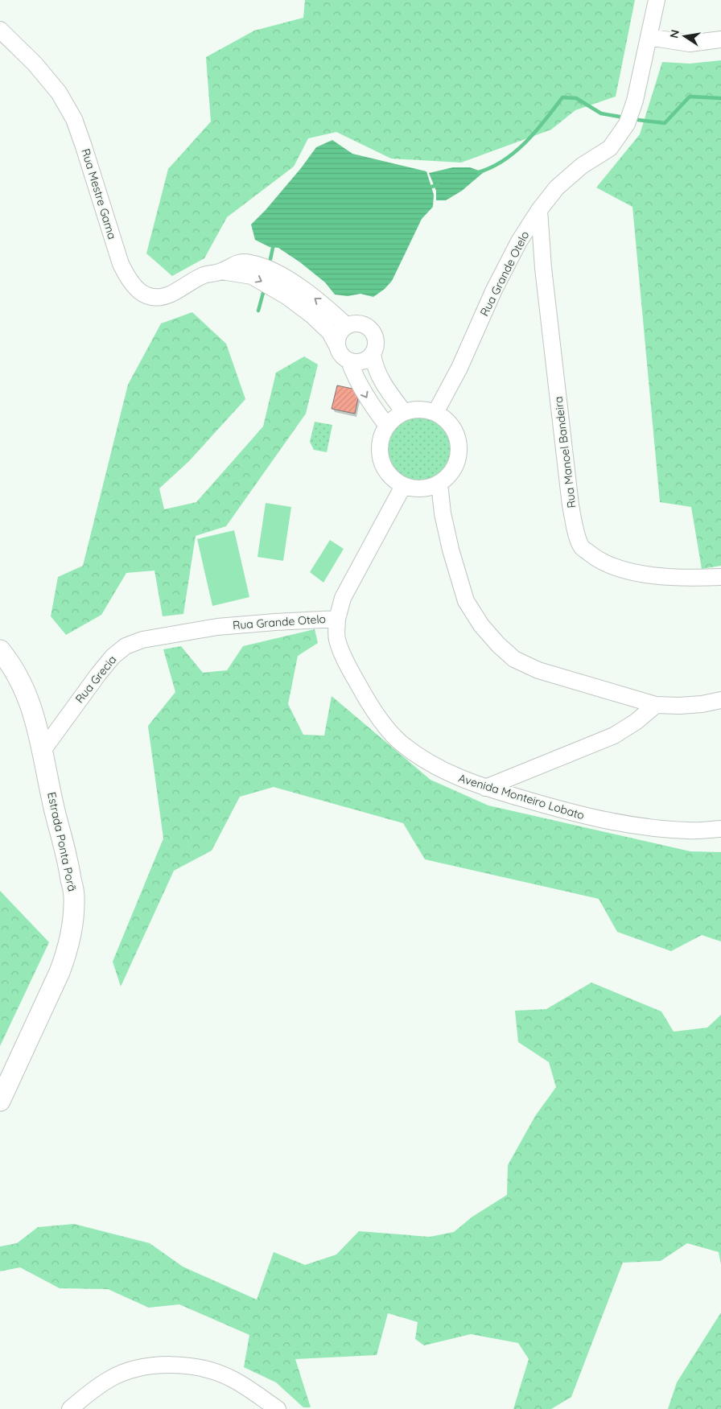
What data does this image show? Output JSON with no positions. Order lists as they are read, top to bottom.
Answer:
{
  "streets": {
    "main road": ["Estrada Ponta Porã"],
    "street": [
      "Rua Mestre Gama",
      "Rua Grande Otelo",
      "Rua Manoel Bandeira",
      "Rua Grecia",
      "Avenida Monteiro Lobato"
    ]
  },
  "crossings": [
    ["Rua Grande Otelo", "Rua Manoel Bandeira"],
    ["Rua Grande Otelo", "Rua Grecia"],
    ["Rua Grande Otelo", "Avenida Monteiro Lobato"],
    ["Rua Grecia", "Estrada Ponta Porã"]
  ],
  "north": "left"
}
